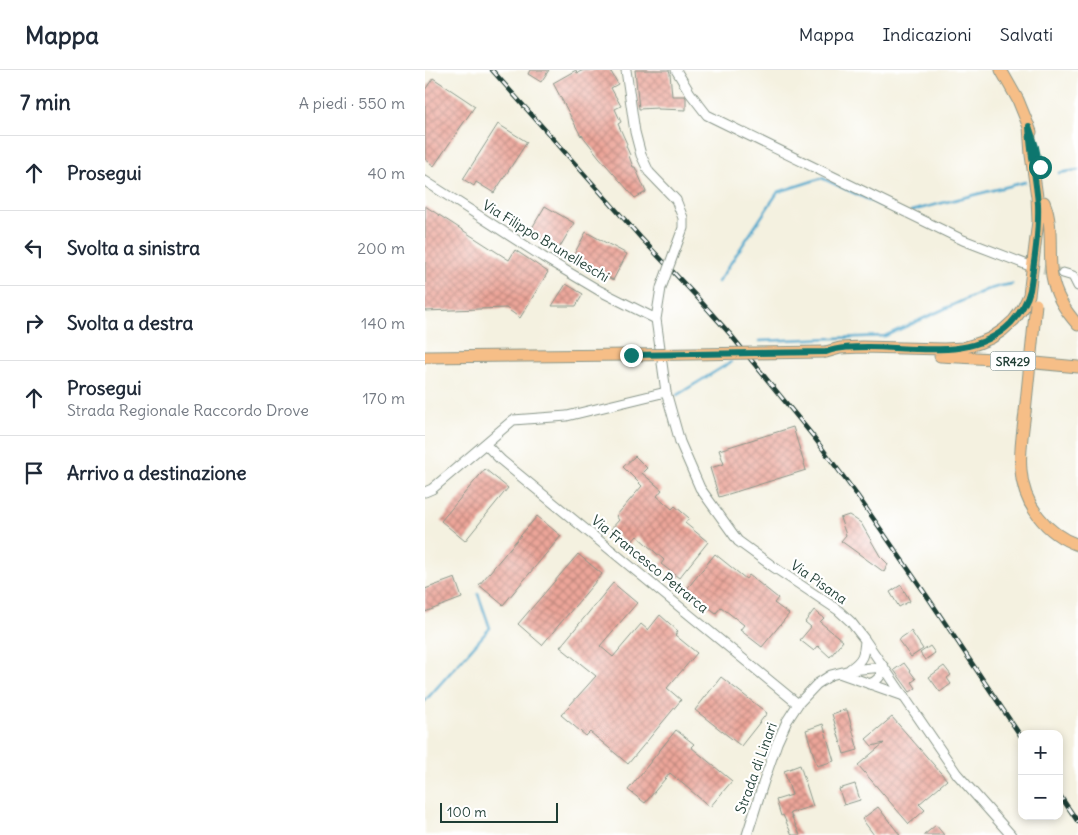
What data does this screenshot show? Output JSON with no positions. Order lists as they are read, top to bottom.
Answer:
{
  "streets": {
    "main road": ["SR429"],
    "street": [
      "Via Filippo Brunelleschi",
      "Via Francesco Petrarca",
      "Via Pisana",
      "Strada di Linari"
    ]
  },
  "crossings": [
    ["Via Francesco Petrarca", "Strada di Linari"],
    ["Via Pisana", "Strada di Linari"]
  ],
  "scale_bar": "100 m",
  "page": {
    "header": "Mappa",
    "nav": ["Mappa", "Indicazioni", "Salvati"],
    "heading": ["7 min", "A piedi · 550 m"],
    "list": [
      ["Prosegui", "40 m"],
      ["Svolta a sinistra", "200 m"],
      ["Svolta a destra", "140 m"],
      ["Prosegui", "Strada Regionale Raccordo Drove", "170 m"],
      "Arrivo a destinazione"
    ],
    "map_buttons": ["+", "−"],
    "scale": "100 m"
  }
}
